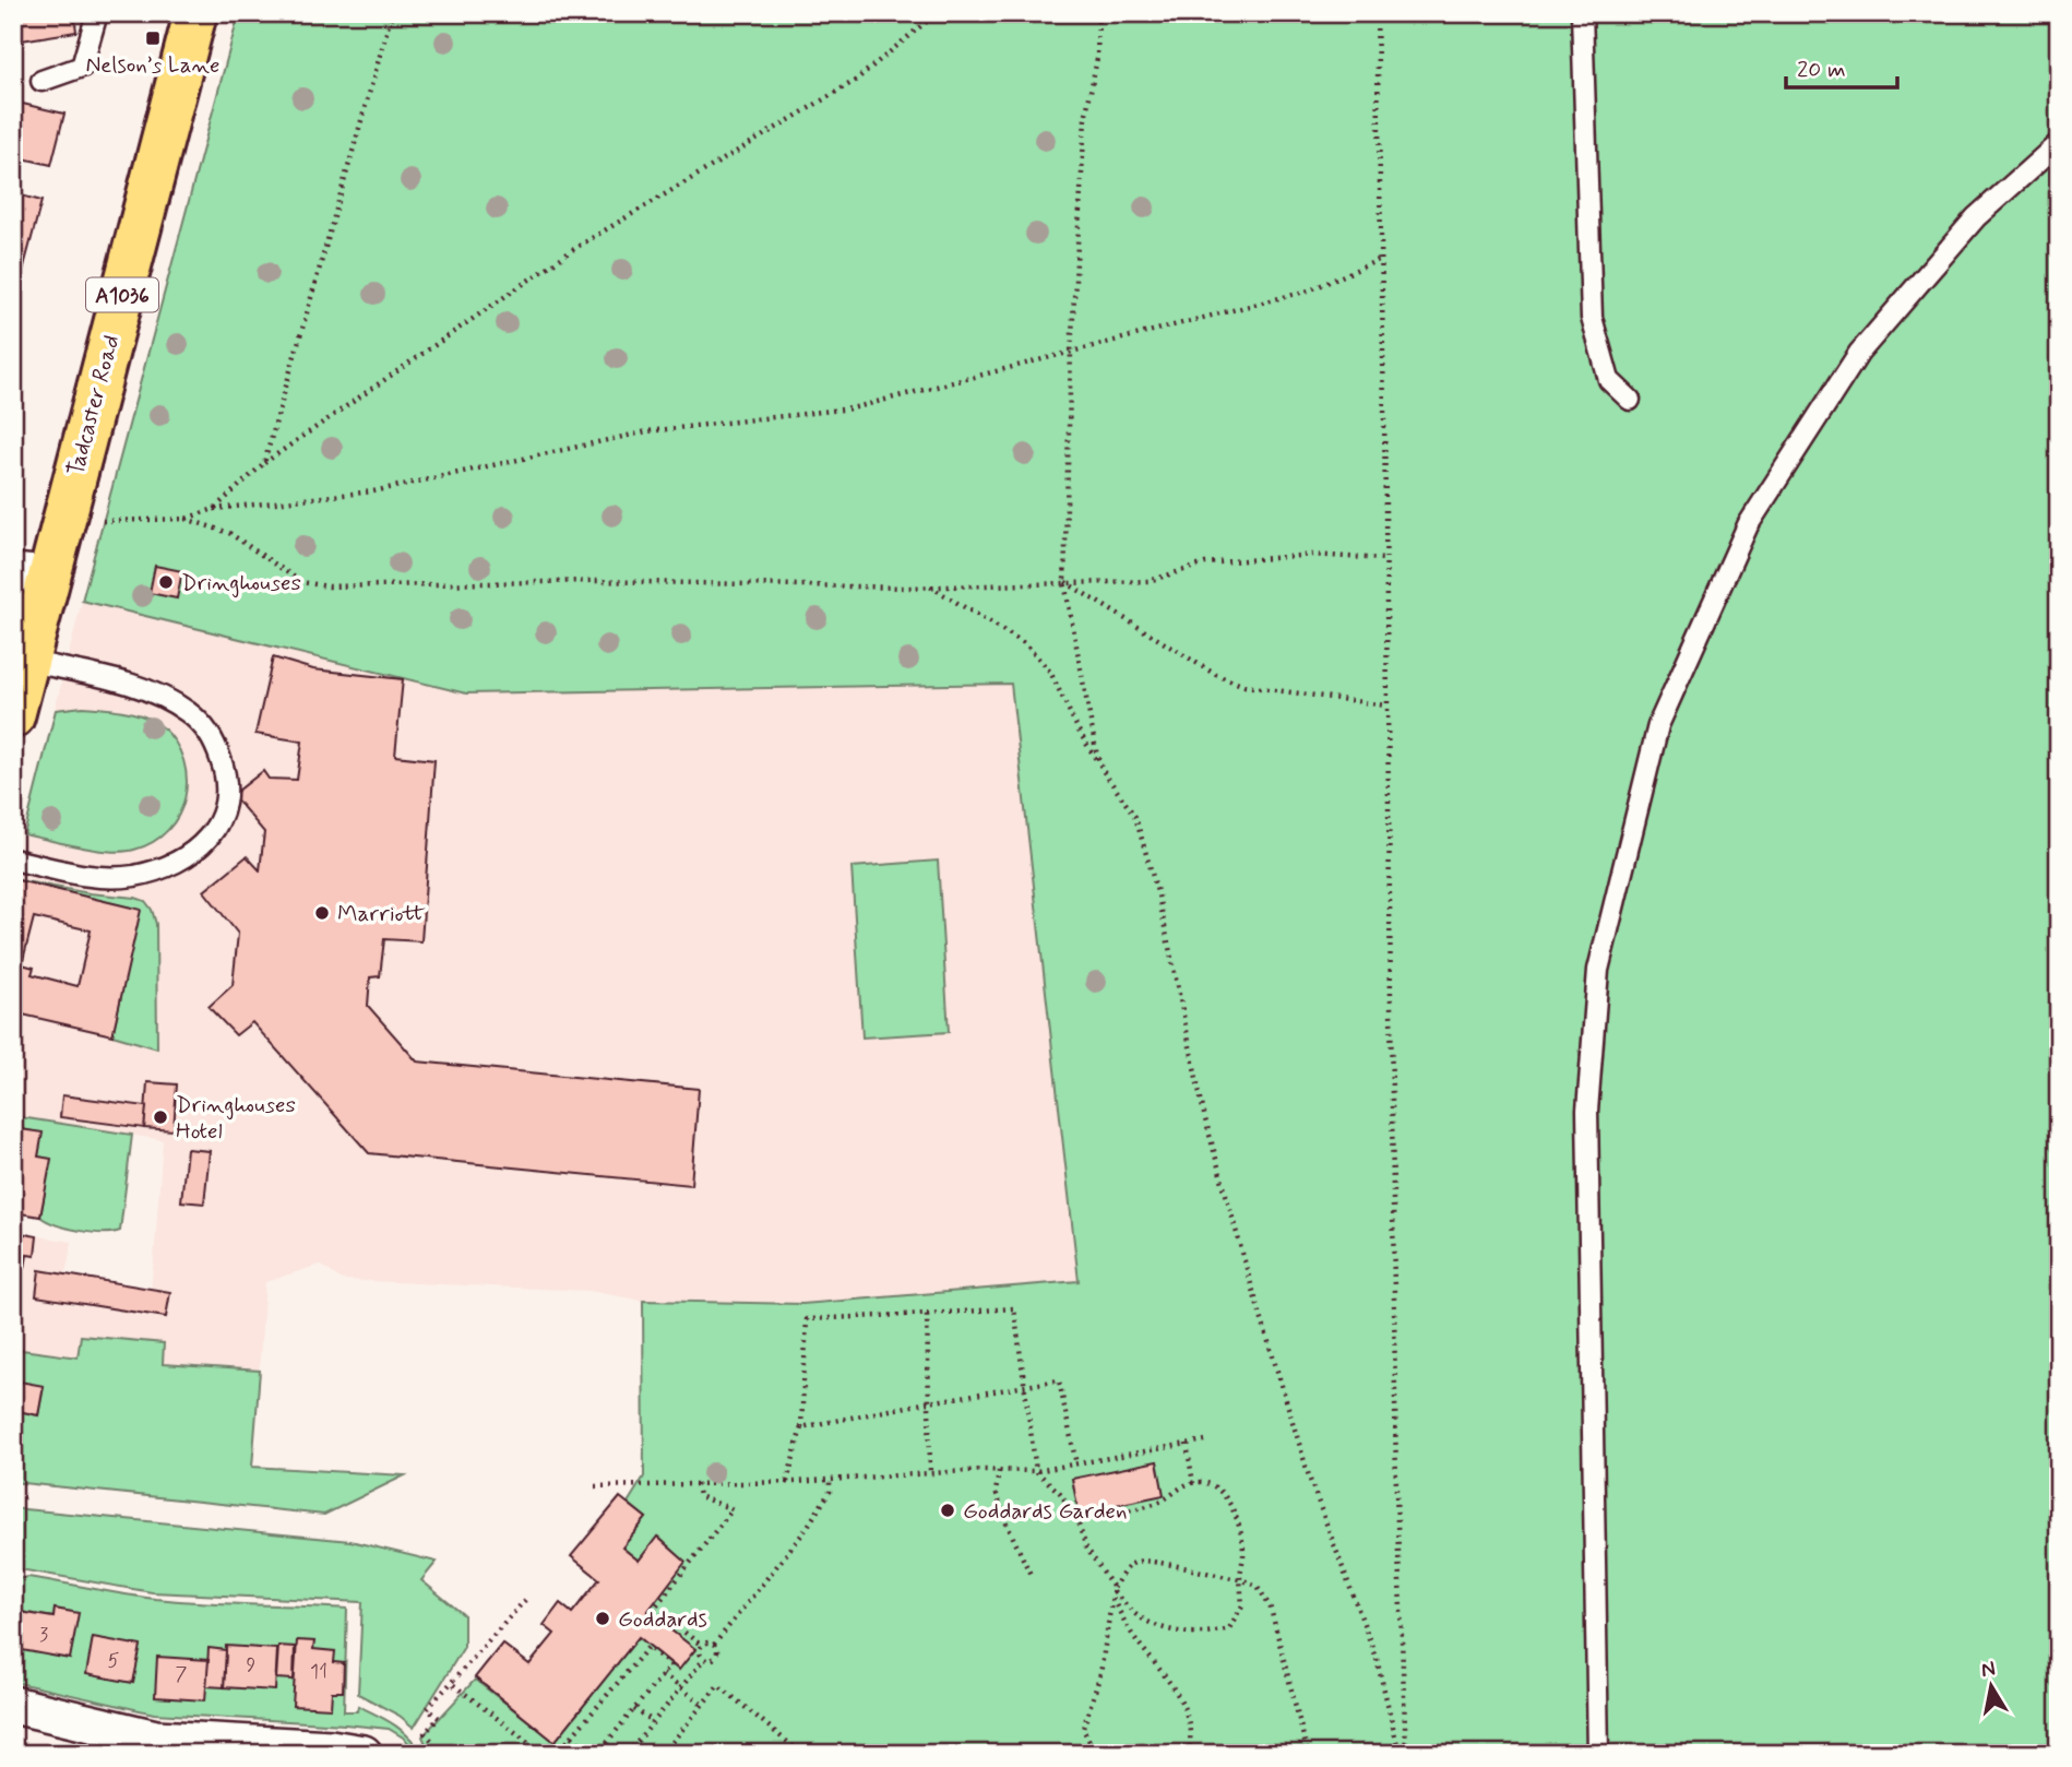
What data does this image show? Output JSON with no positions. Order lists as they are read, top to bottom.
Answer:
{
  "streets": {
    "main road": ["A1036", "Tadcaster Road"]
  },
  "crossings": [
    ["A1036", "Tadcaster Road"]
  ],
  "places": {
    "transit": ["Nelson’s Lane"],
    "other": [
      "Dringhouses",
      "Marriott",
      "Dringhouses Hotel",
      "Goddards Garden",
      "Goddards"
    ]
  },
  "house_numbers": [
    "3",
    "5",
    "9",
    "11",
    "7"
  ],
  "scale_bar": "20 m",
  "north": "top"
}
